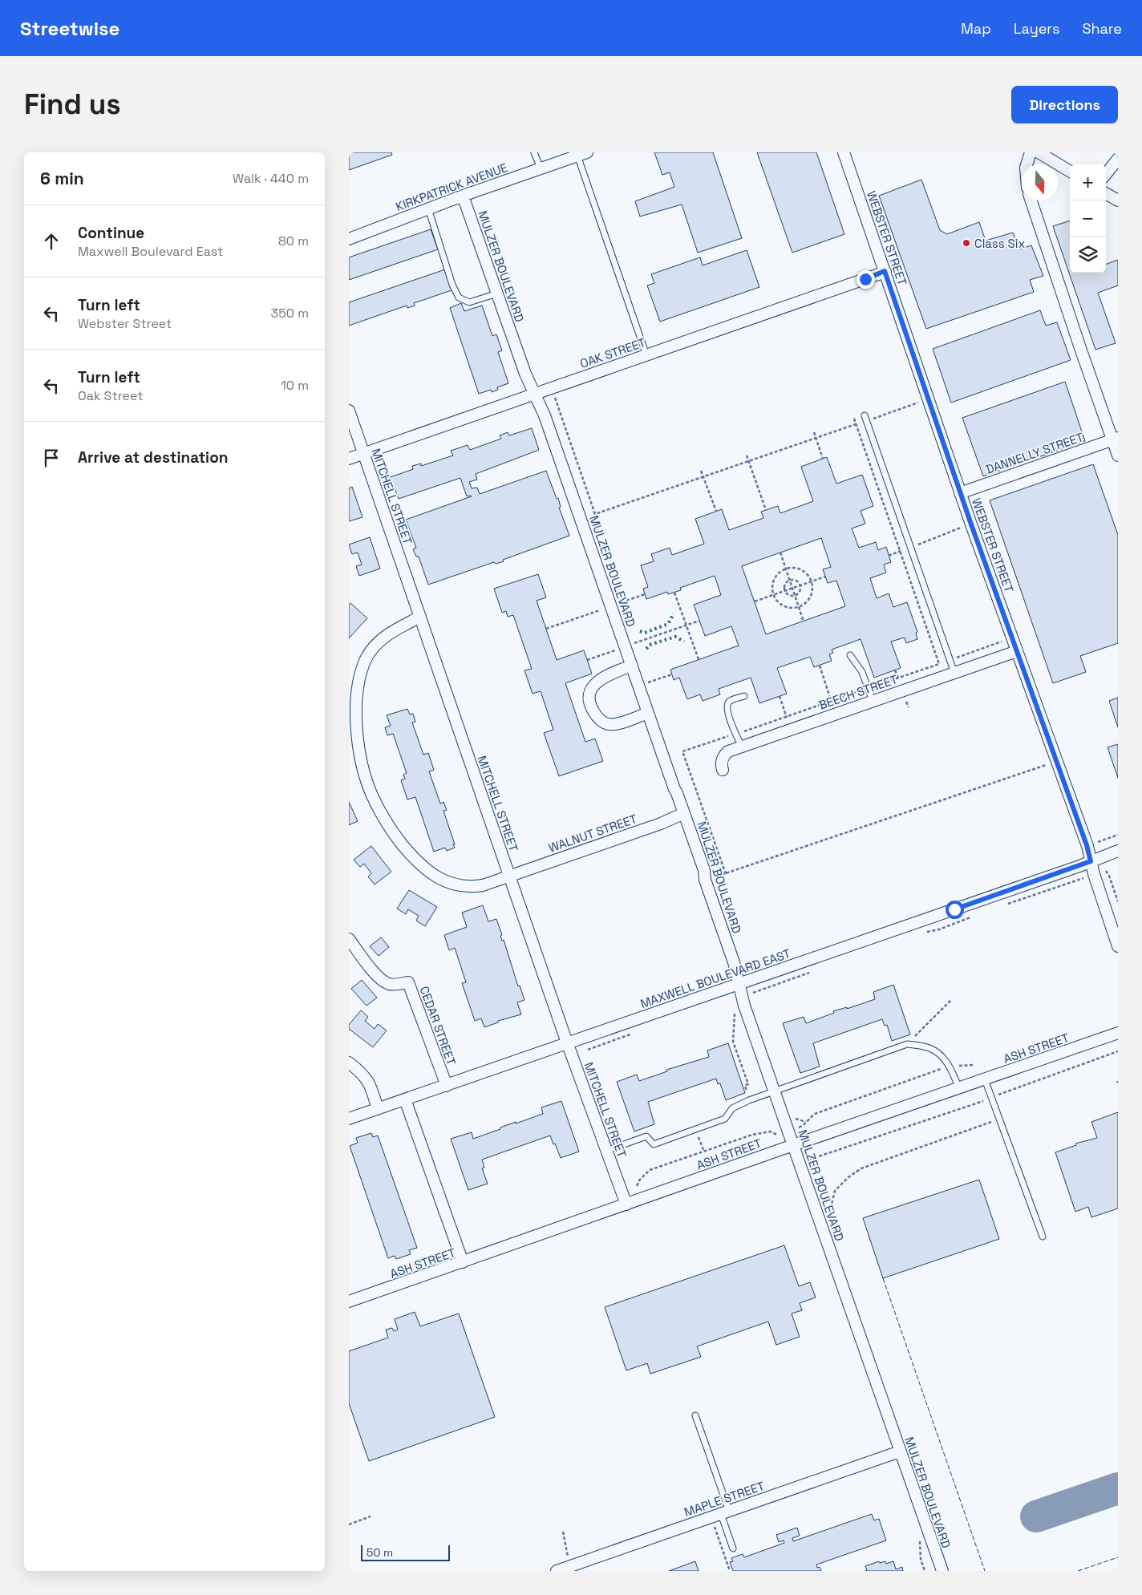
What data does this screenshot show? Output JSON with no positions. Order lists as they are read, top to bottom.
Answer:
{
  "streets": {
    "street": [
      "KIRKPATRICK AVENUE",
      "WEBSTER STREET",
      "MULZER BOULEVARD",
      "OAK STREET",
      "DANNELLY STREET",
      "MITCHELL STREET",
      "BEECH STREET",
      "WALNUT STREET",
      "MAXWELL BOULEVARD EAST",
      "CEDAR STREET",
      "ASH STREET",
      "MAPLE STREET"
    ]
  },
  "crossings": [
    ["KIRKPATRICK AVENUE", "MULZER BOULEVARD"],
    ["WEBSTER STREET", "OAK STREET"],
    ["WEBSTER STREET", "DANNELLY STREET"],
    ["WEBSTER STREET", "BEECH STREET"],
    ["WEBSTER STREET", "MAXWELL BOULEVARD EAST"],
    ["MULZER BOULEVARD", "OAK STREET"],
    ["MULZER BOULEVARD", "WALNUT STREET"],
    ["MULZER BOULEVARD", "MAXWELL BOULEVARD EAST"],
    ["MULZER BOULEVARD", "ASH STREET"],
    ["MULZER BOULEVARD", "MAPLE STREET"],
    ["OAK STREET", "MITCHELL STREET"],
    ["MITCHELL STREET", "WALNUT STREET"],
    ["MITCHELL STREET", "MAXWELL BOULEVARD EAST"],
    ["MITCHELL STREET", "ASH STREET"],
    ["MAXWELL BOULEVARD EAST", "CEDAR STREET"]
  ],
  "places": ["Class Six"],
  "scale_bar": "50 m",
  "north": "bottom",
  "page": {
    "header": "Streetwise",
    "nav": ["Map", "Layers", "Share"],
    "buttons": "Directions",
    "title": "Find us",
    "heading": ["6 min", "Walk · 440 m"],
    "map_buttons": ["+", "−"],
    "list": [
      ["Continue", "Maxwell Boulevard East", "80 m"],
      ["Turn left", "Webster Street", "350 m"],
      ["Turn left", "Oak Street", "10 m"],
      "Arrive at destination"
    ],
    "scale": "50 m"
  }
}
